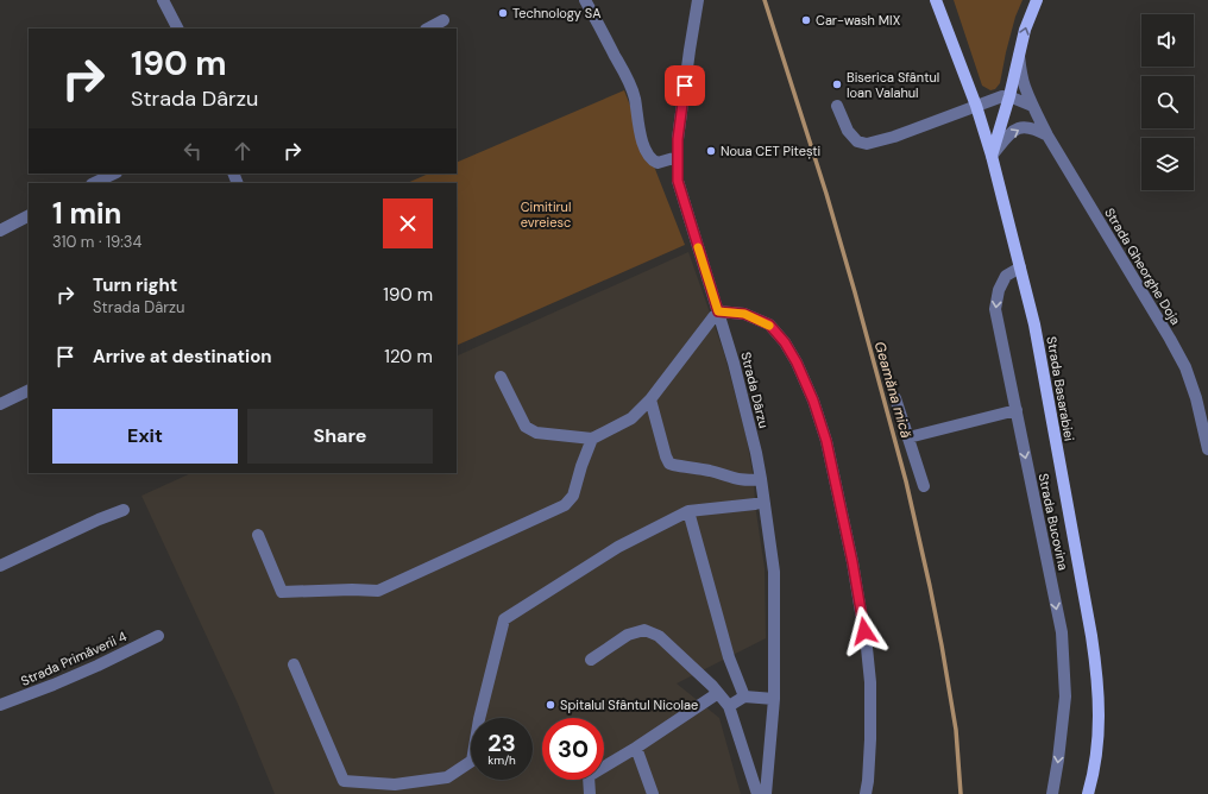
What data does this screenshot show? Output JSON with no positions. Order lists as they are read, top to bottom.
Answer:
{
  "streets": {
    "main road": ["Strada Basarabiei"],
    "street": [
      "Strada Gheorghe Doja",
      "Strada Dârzu",
      "Strada Bucovina",
      "Strada Primăverii 4"
    ]
  },
  "crossings": [
    ["Strada Basarabiei", "Strada Bucovina"]
  ],
  "one_way": ["Strada Bucovina"],
  "water": ["Geamăna mică"],
  "parks": ["Cimitirul evreiesc"],
  "places": [
    "Technology SA",
    "Car-wash MIX",
    "Biserica Sfântul Ioan Valahul",
    "Noua CET Pitești",
    "Spitalul Sfântul Nicolae"
  ],
  "page": {
    "turn": ["190 m", "Strada Dârzu"],
    "heading": ["1 min", "310 m · 19:34"],
    "list": [
      {
        "name": "Turn right",
        "note": "Strada Dârzu",
        "value": "190 m"
      },
      {
        "name": "Arrive at destination",
        "value": "120 m"
      }
    ],
    "buttons": ["Exit", "Share"],
    "speed": "23 km/h",
    "limit": "30"
  }
}
